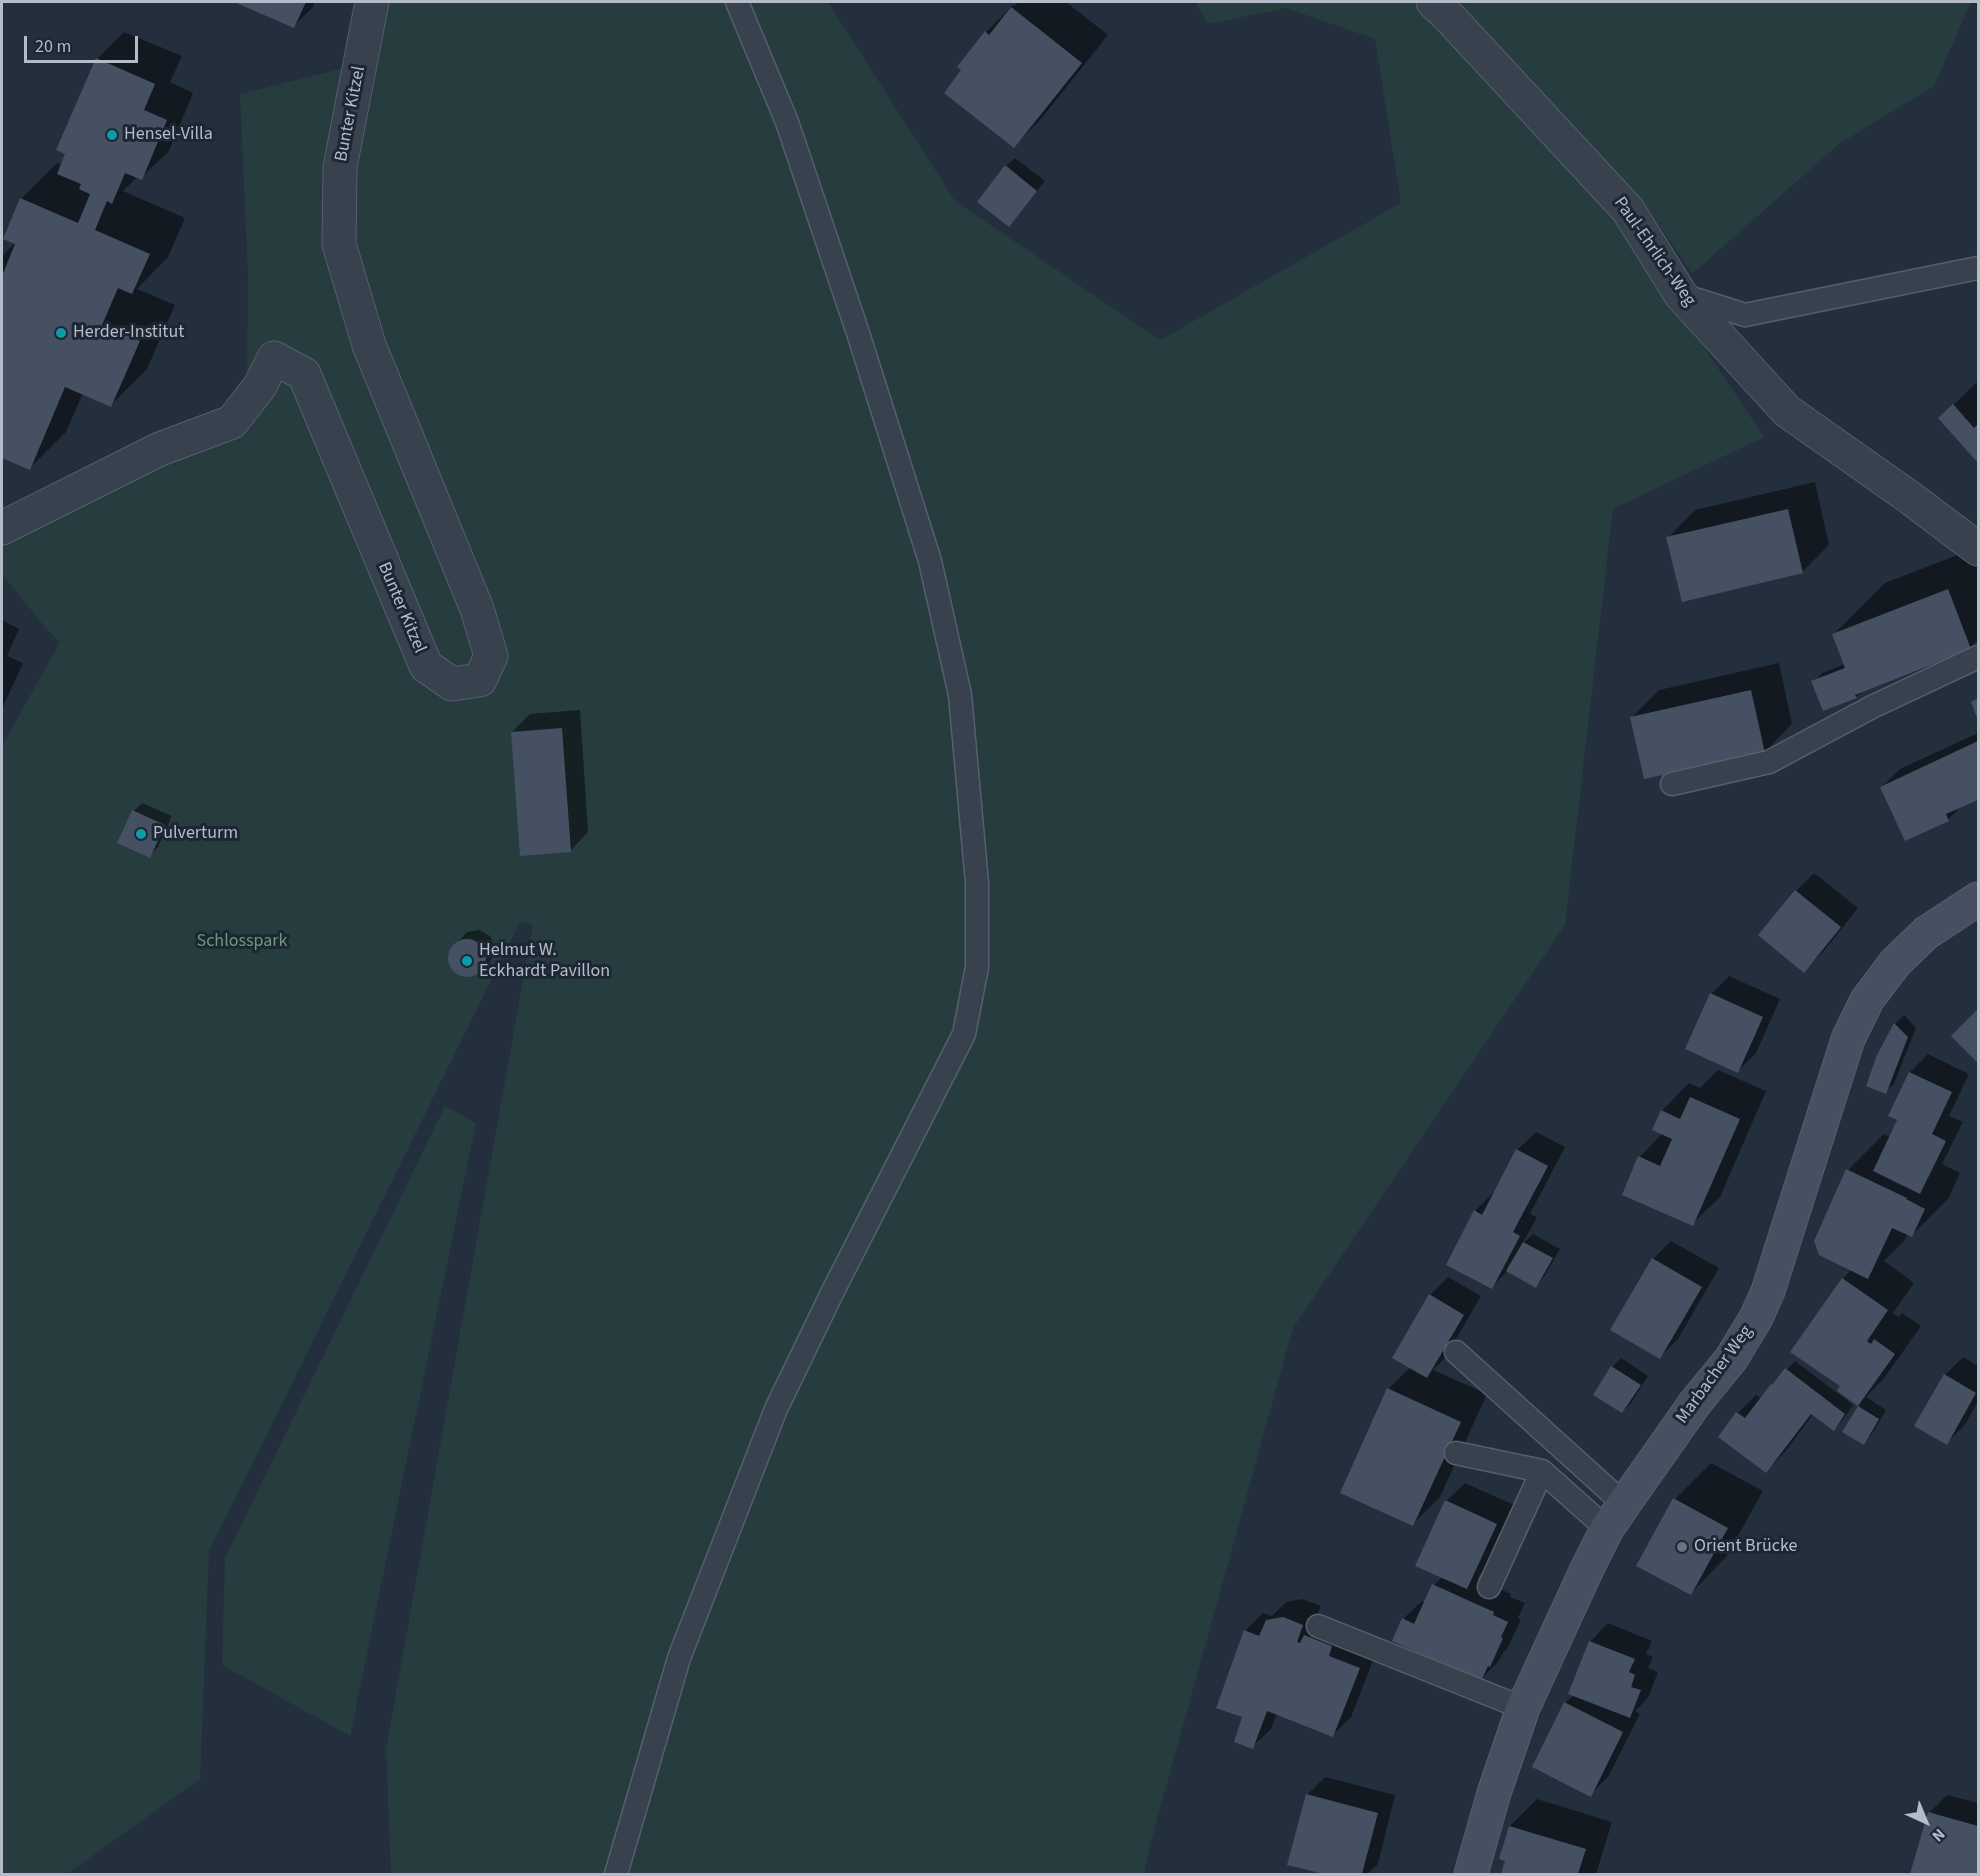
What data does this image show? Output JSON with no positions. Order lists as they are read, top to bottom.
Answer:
{
  "streets": {
    "main road": ["Marbacher Weg"],
    "street": ["Bunter Kitzel", "Paul-Ehrlich-Weg"]
  },
  "parks": ["Schlosspark"],
  "places": [
    "Hensel-Villa",
    "Herder-Institut",
    "Pulverturm",
    "Helmut W. Eckhardt Pavillon",
    "Orient Brücke"
  ],
  "scale_bar": "20 m",
  "north": "bottom right"
}
